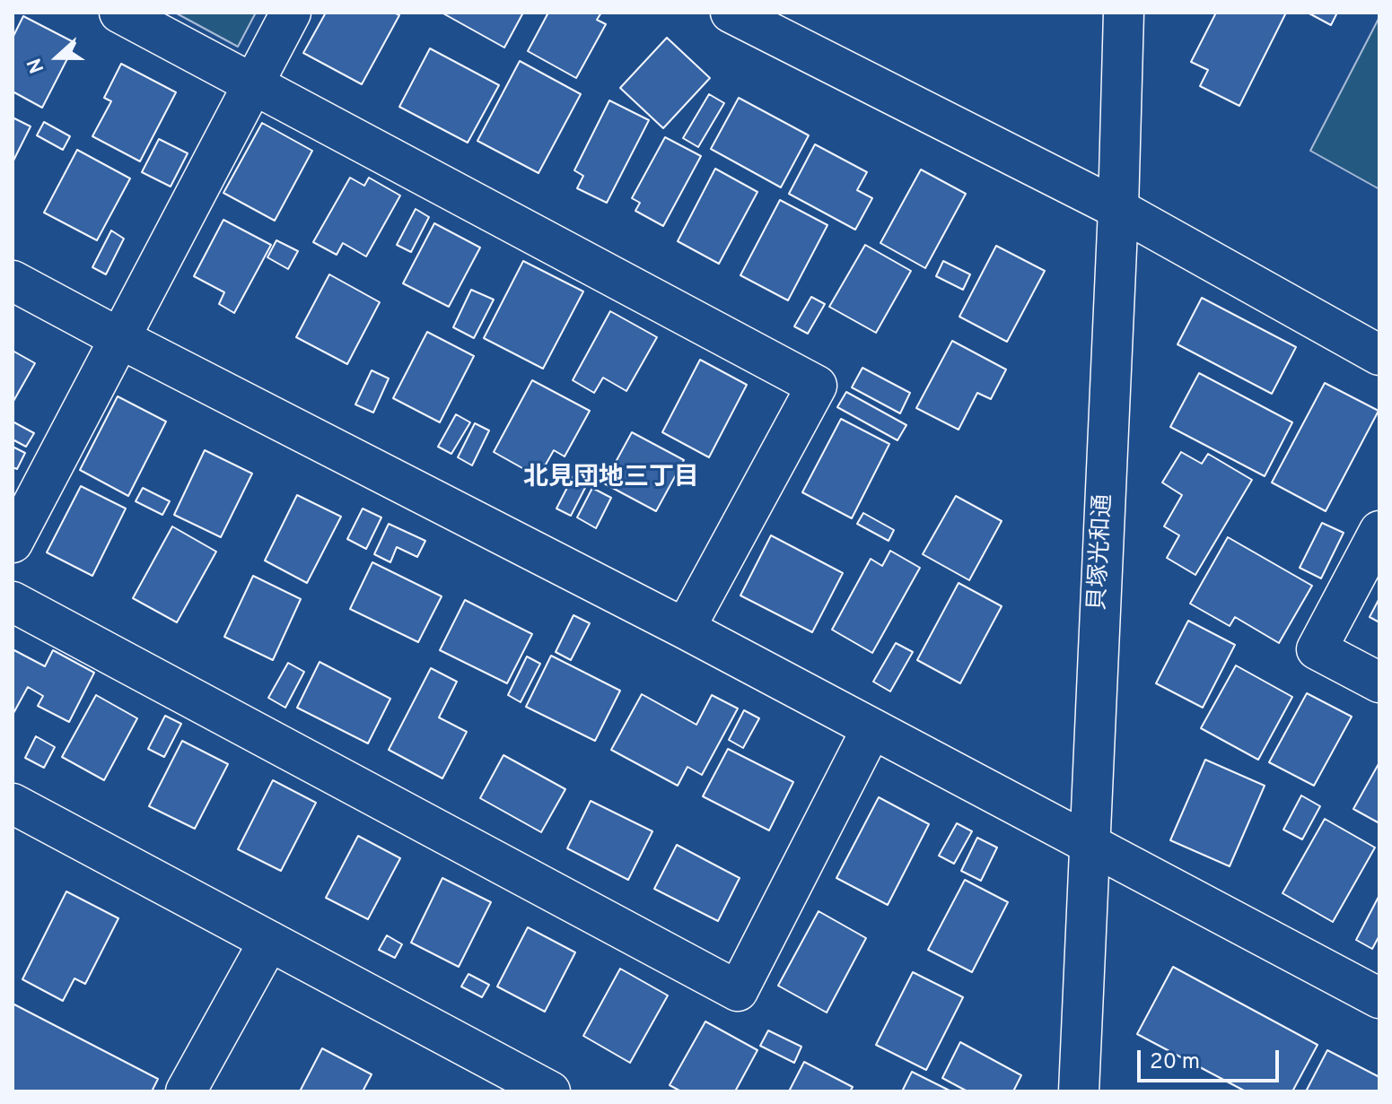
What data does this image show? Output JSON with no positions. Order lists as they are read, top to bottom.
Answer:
{
  "streets": {
    "street": ["貝塚光和通"]
  },
  "districts": ["北見団地三丁目"],
  "scale_bar": "20 m",
  "north": "left"
}
